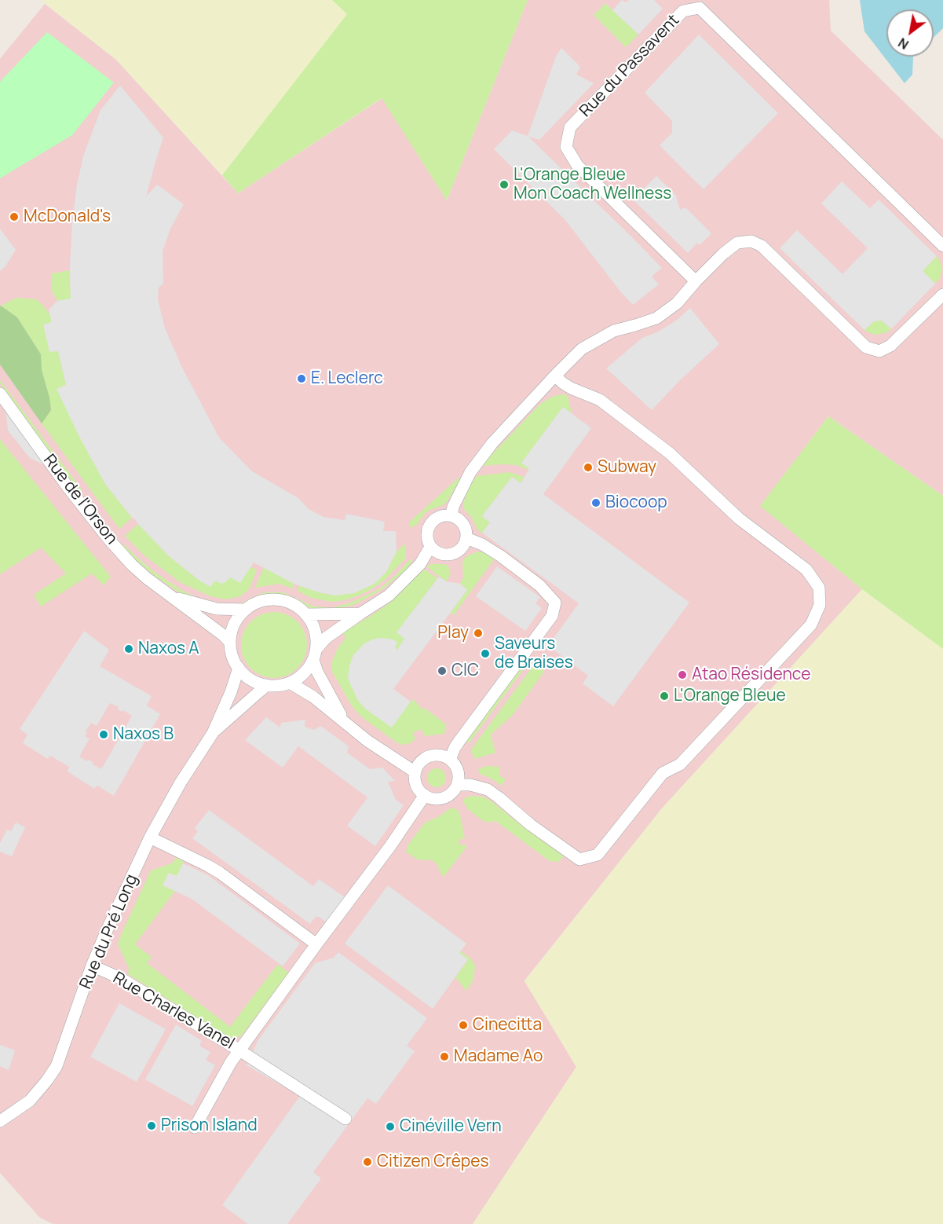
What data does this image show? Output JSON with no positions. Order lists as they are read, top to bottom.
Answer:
{
  "streets": {
    "street": [
      "Rue du Passavent",
      "Rue de l'Orson",
      "Rue du Pré Long",
      "Rue Charles Vanel"
    ]
  },
  "crossings": [
    ["Rue de l'Orson", "Rue du Pré Long"],
    ["Rue du Pré Long", "Rue Charles Vanel"]
  ],
  "places": [
    "L'Orange Bleue Mon Coach Wellness",
    "McDonald's",
    "E. Leclerc",
    "Subway",
    "Biocoop",
    "Play",
    "Naxos A",
    "Saveurs de Braises",
    "CIC",
    "Atao Résidence",
    "L'Orange Bleue",
    "Naxos B",
    "Cinecitta",
    "Madame Ao",
    "Prison Island",
    "Cinéville Vern",
    "Citizen Crêpes"
  ],
  "north": "bottom left"
}
